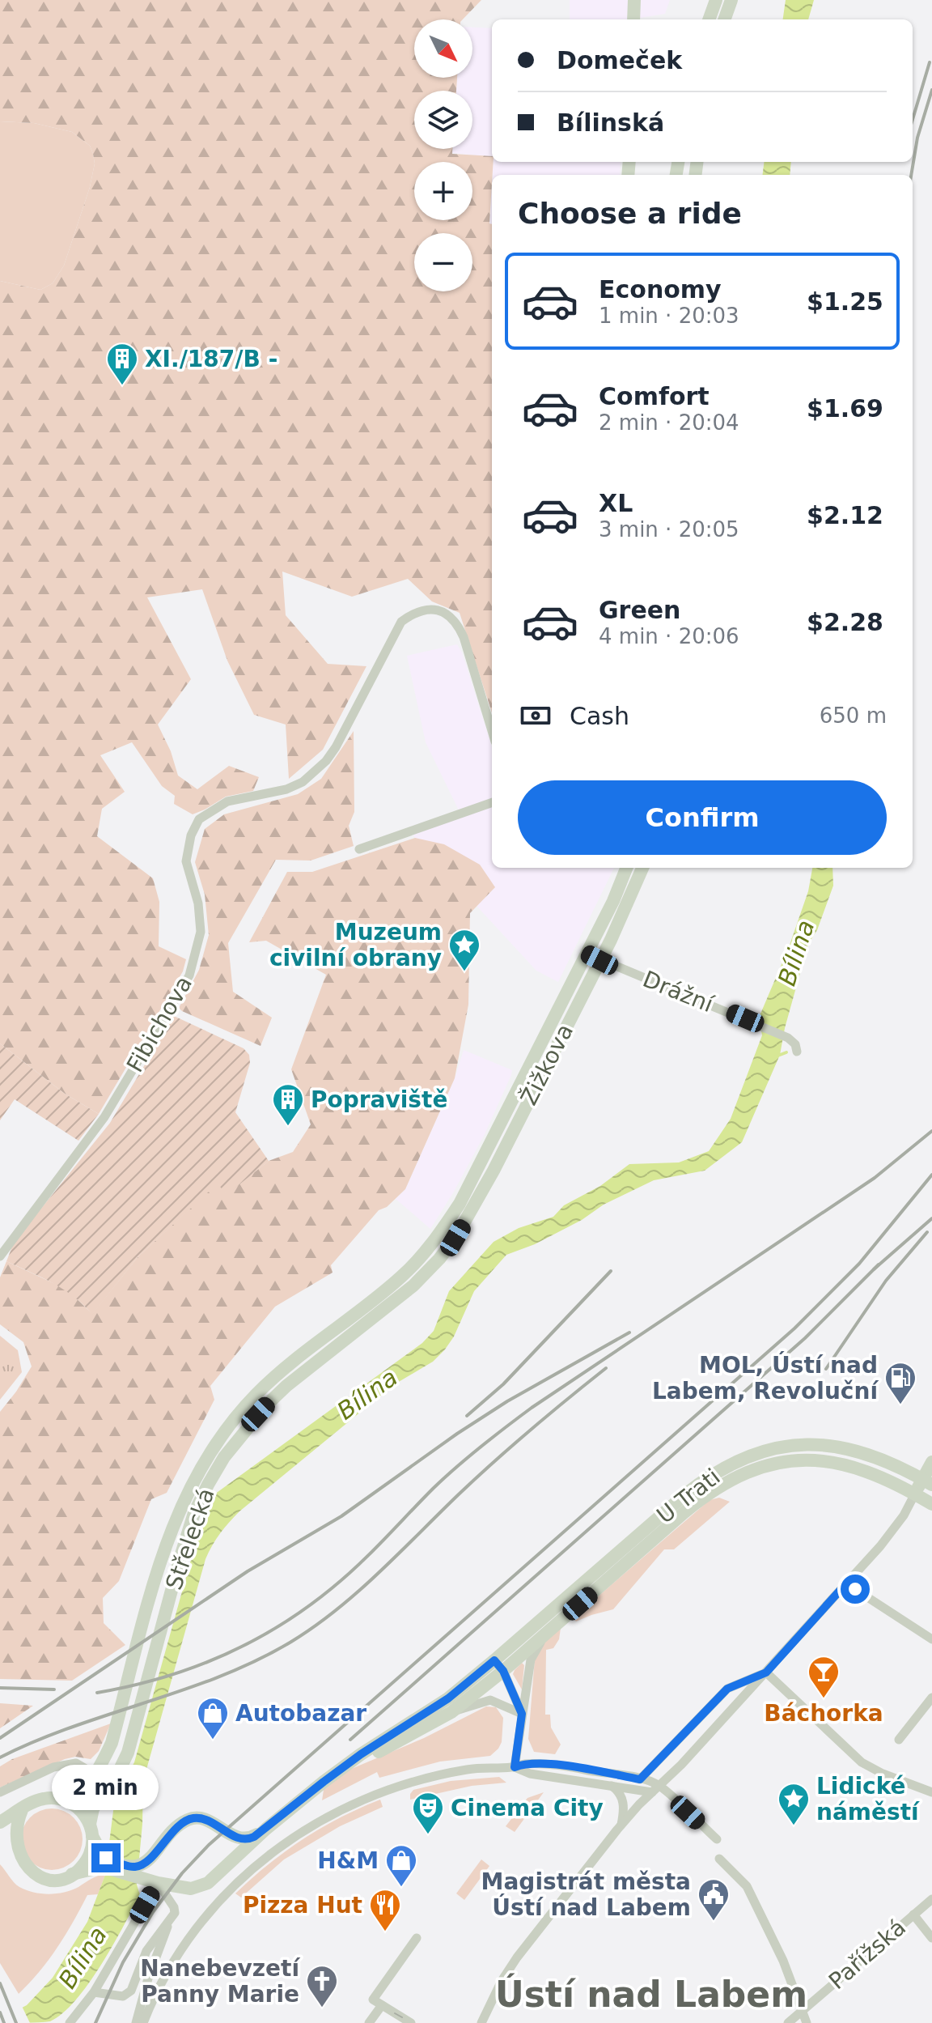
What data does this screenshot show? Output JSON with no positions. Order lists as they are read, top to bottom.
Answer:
{
  "streets": {
    "main road": ["Žižkova", "U Trati", "Střelecká"],
    "street": ["Drážní", "Fibichova", "Pařížská"]
  },
  "crossings": [
    ["Drážní", "Žižkova"],
    ["Žižkova", "Střelecká"]
  ],
  "districts": ["Ústí nad Labem"],
  "water": ["Bílina"],
  "places": {
    "building": ["XI./187/B -", "Popraviště"],
    "place": ["Muzeum civilní obrany", "Lidické náměstí"],
    "fuel station": ["MOL, Ústí nad Labem, Revoluční"],
    "bar": ["Báchorka"],
    "shop": ["Autobazar", "H&M"],
    "theatre": ["Cinema City"],
    "public building": ["Magistrát města Ústí nad Labem"],
    "restaurant": ["Pizza Hut"],
    "church": ["Nanebevzetí Panny Marie"]
  },
  "north": "bottom right",
  "page": {
    "map_buttons": ["+", "−"],
    "banner": ["Domeček", "Bílinská"],
    "heading": "Choose a ride",
    "list": [
      {
        "name": "Economy",
        "note": "1 min · 20:03",
        "value": "$1.25"
      },
      {
        "name": "Comfort",
        "note": "2 min · 20:04",
        "value": "$1.69"
      },
      {
        "name": "XL",
        "note": "3 min · 20:05",
        "value": "$2.12"
      },
      {
        "name": "Green",
        "note": "4 min · 20:06",
        "value": "$2.28"
      }
    ],
    "pay": ["Cash", "650 m"],
    "buttons": "Confirm",
    "bubble": "2 min"
  }
}
